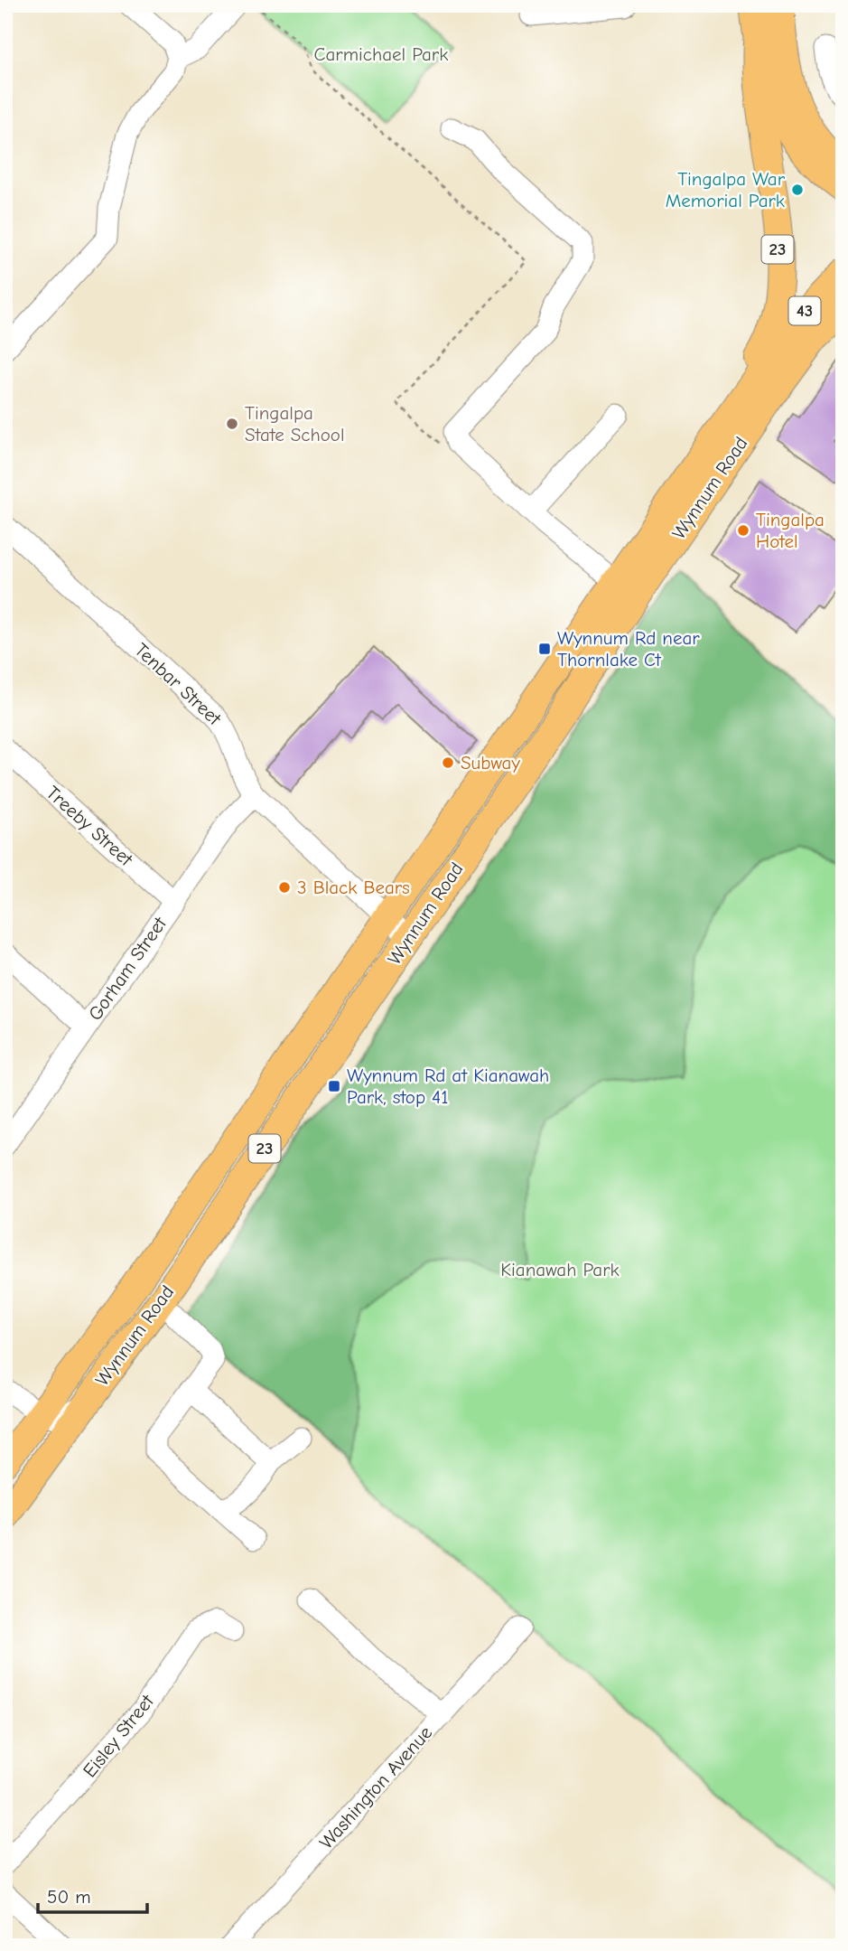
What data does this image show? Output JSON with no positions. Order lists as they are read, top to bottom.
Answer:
{
  "streets": {
    "main road": ["23", "43", "Wynnum Road"],
    "street": [
      "Tenbar Street",
      "Treeby Street",
      "Gorham Street",
      "Eisley Street",
      "Washington Avenue"
    ]
  },
  "crossings": [
    ["23", "Wynnum Road"],
    ["Wynnum Road", "Tenbar Street"],
    ["Tenbar Street", "Gorham Street"],
    ["Treeby Street", "Gorham Street"]
  ],
  "parks": ["Carmichael Park", "Kianawah Park"],
  "places": {
    "other": [
      "Tingalpa War Memorial Park",
      "Tingalpa State School",
      "Tingalpa Hotel",
      "Subway",
      "3 Black Bears"
    ],
    "transit": ["Wynnum Rd near Thornlake Ct", "Wynnum Rd at Kianawah Park, stop 41"]
  },
  "scale_bar": "50 m"
}
